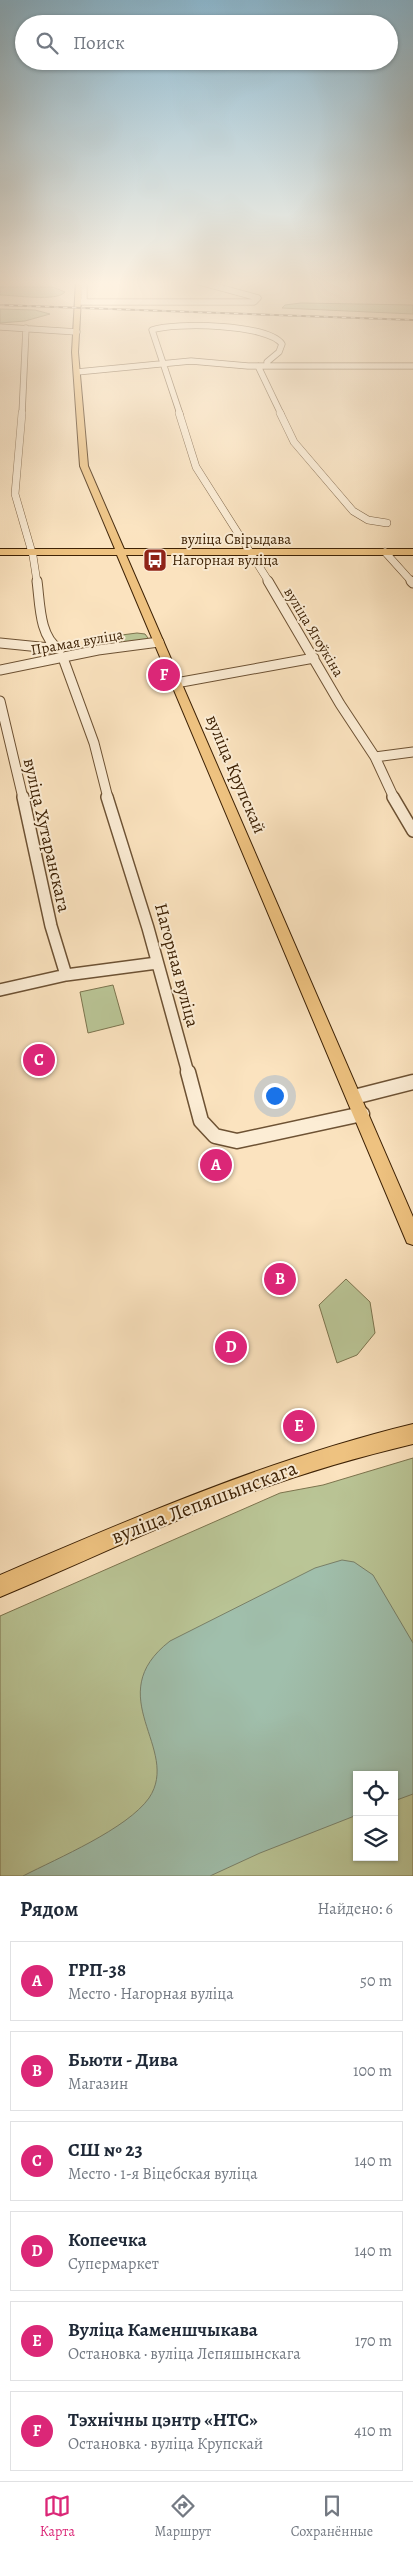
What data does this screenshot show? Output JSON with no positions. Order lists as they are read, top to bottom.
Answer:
{
  "streets": {
    "main road": ["вуліца Свірыдава", "вуліца Крупскай", "вуліца Лепяшынскага"],
    "street": [
      "вуліца Ягоўкіна",
      "Прамая вуліца",
      "вуліца Хутаранскага",
      "Нагорная вуліца"
    ]
  },
  "crossings": [
    ["вуліца Свірыдава", "вуліца Ягоўкіна"],
    ["вуліца Свірыдава", "вуліца Крупскай"],
    ["вуліца Свірыдава", "Нагорная вуліца"],
    ["Прамая вуліца", "вуліца Крупскай"],
    ["Прамая вуліца", "Нагорная вуліца"],
    ["вуліца Крупскай", "Нагорная вуліца"]
  ],
  "places": {
    "bus stop": ["Нагорная вуліца"]
  },
  "page": {
    "search": "Поиск",
    "pins": [
      "F",
      "C",
      "A",
      "B",
      "D",
      "E"
    ],
    "heading": ["Рядом", "Найдено: 6"],
    "list": [
      {
        "mark": "A",
        "name": "ГРП-38",
        "note": "Место · Нагорная вуліца",
        "value": "50 m"
      },
      {
        "mark": "B",
        "name": "Бьюти - Дива",
        "note": "Магазин",
        "value": "100 m"
      },
      {
        "mark": "C",
        "name": "СШ № 23",
        "note": "Место · 1-я Віцебская вуліца",
        "value": "140 m"
      },
      {
        "mark": "D",
        "name": "Копеечка",
        "note": "Супермаркет",
        "value": "140 m"
      },
      {
        "mark": "E",
        "name": "Вуліца Каменшчыкава",
        "note": "Остановка · вуліца Лепяшынскага",
        "value": "170 m"
      },
      {
        "mark": "F",
        "name": "Тэхнічны цэнтр «НТС»",
        "note": "Остановка · вуліца Крупскай",
        "value": "410 m"
      }
    ],
    "nav": ["Карта", "Маршрут", "Сохранённые"]
  }
}
